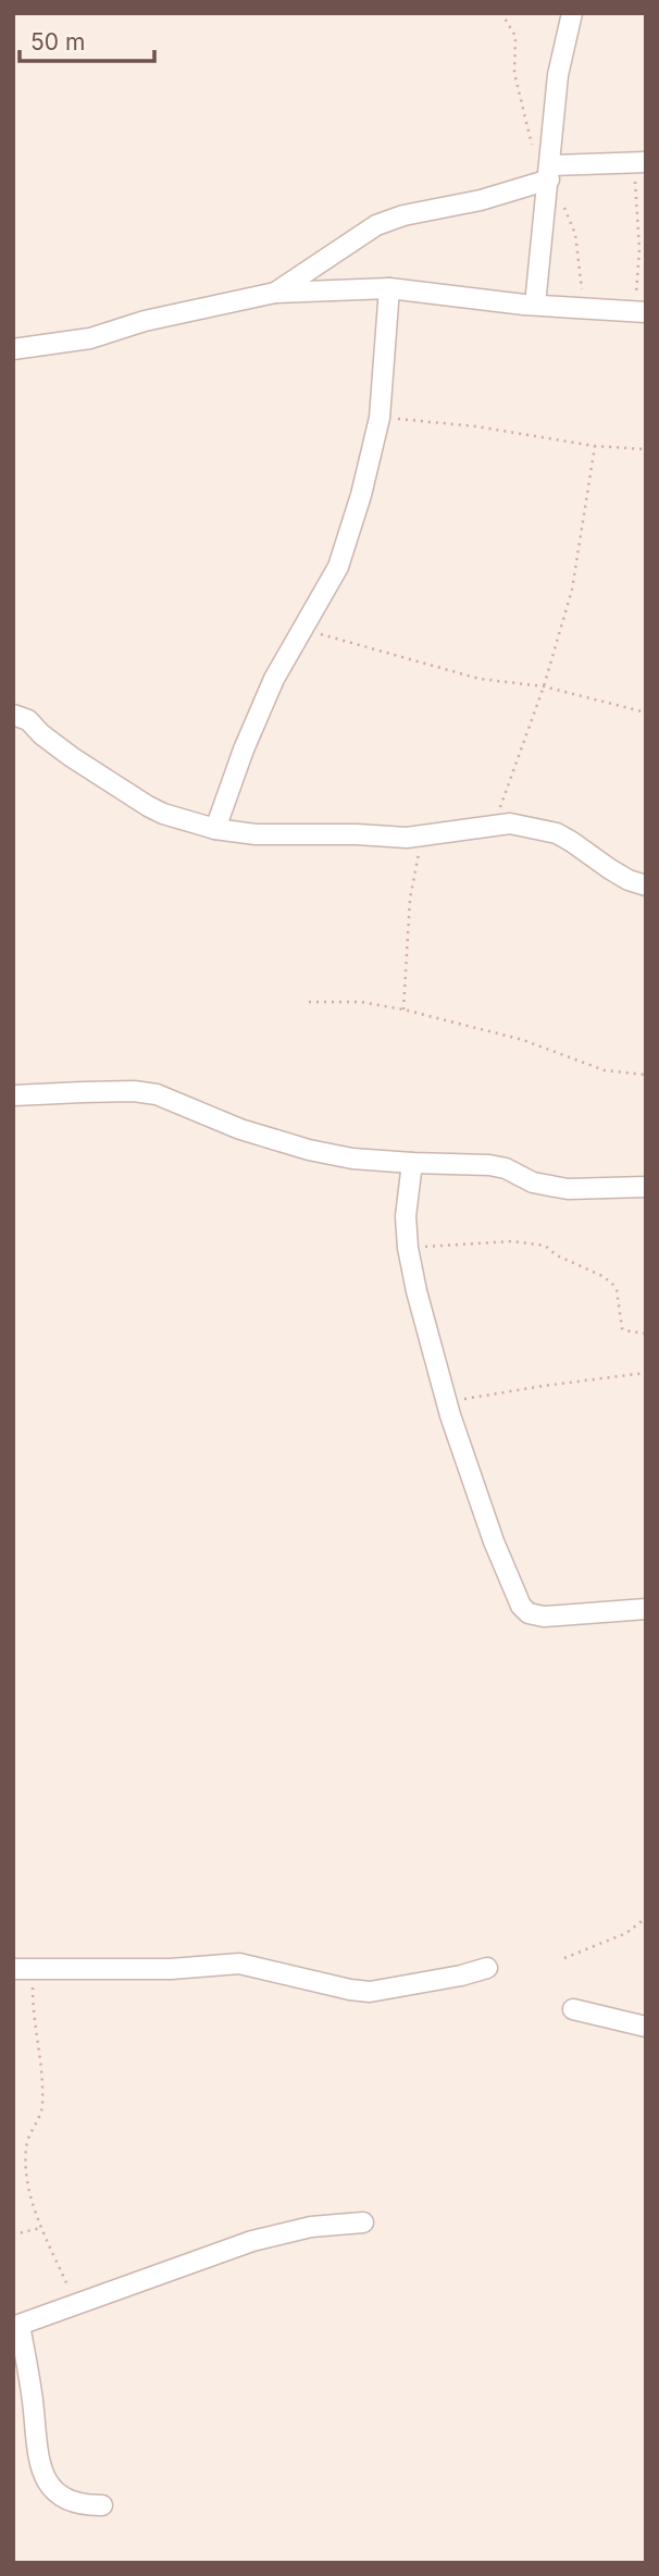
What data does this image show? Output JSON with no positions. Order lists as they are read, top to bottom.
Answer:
{
  "scale_bar": "50 m"
}
